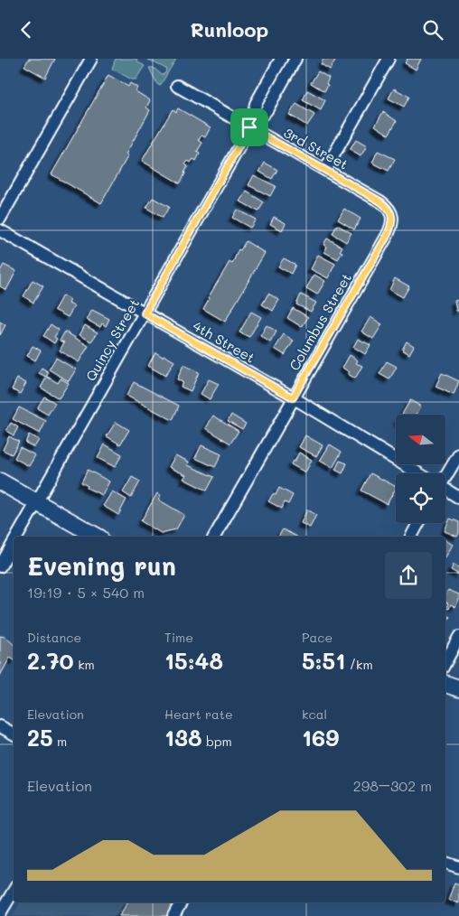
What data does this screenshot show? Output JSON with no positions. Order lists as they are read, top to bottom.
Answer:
{
  "streets": {
    "street": [
      "3rd Street",
      "Columbus Street",
      "Quincy Street",
      "4th Street"
    ]
  },
  "crossings": [
    ["3rd Street", "Columbus Street"],
    ["3rd Street", "Quincy Street"],
    ["Columbus Street", "4th Street"],
    ["Quincy Street", "4th Street"]
  ],
  "north": "left",
  "page": {
    "header": "Runloop",
    "heading": ["Evening run", "19:19 · 5 × 540 m"],
    "stats": [
      ["Distance", "2.70 km"],
      ["Time", "15:48"],
      ["Pace", "5:51 /km"],
      ["Elevation", "25 m"],
      ["Heart rate", "138 bpm"],
      ["kcal", "169"]
    ],
    "chart": ["Elevation", "298–302 m"]
  }
}
